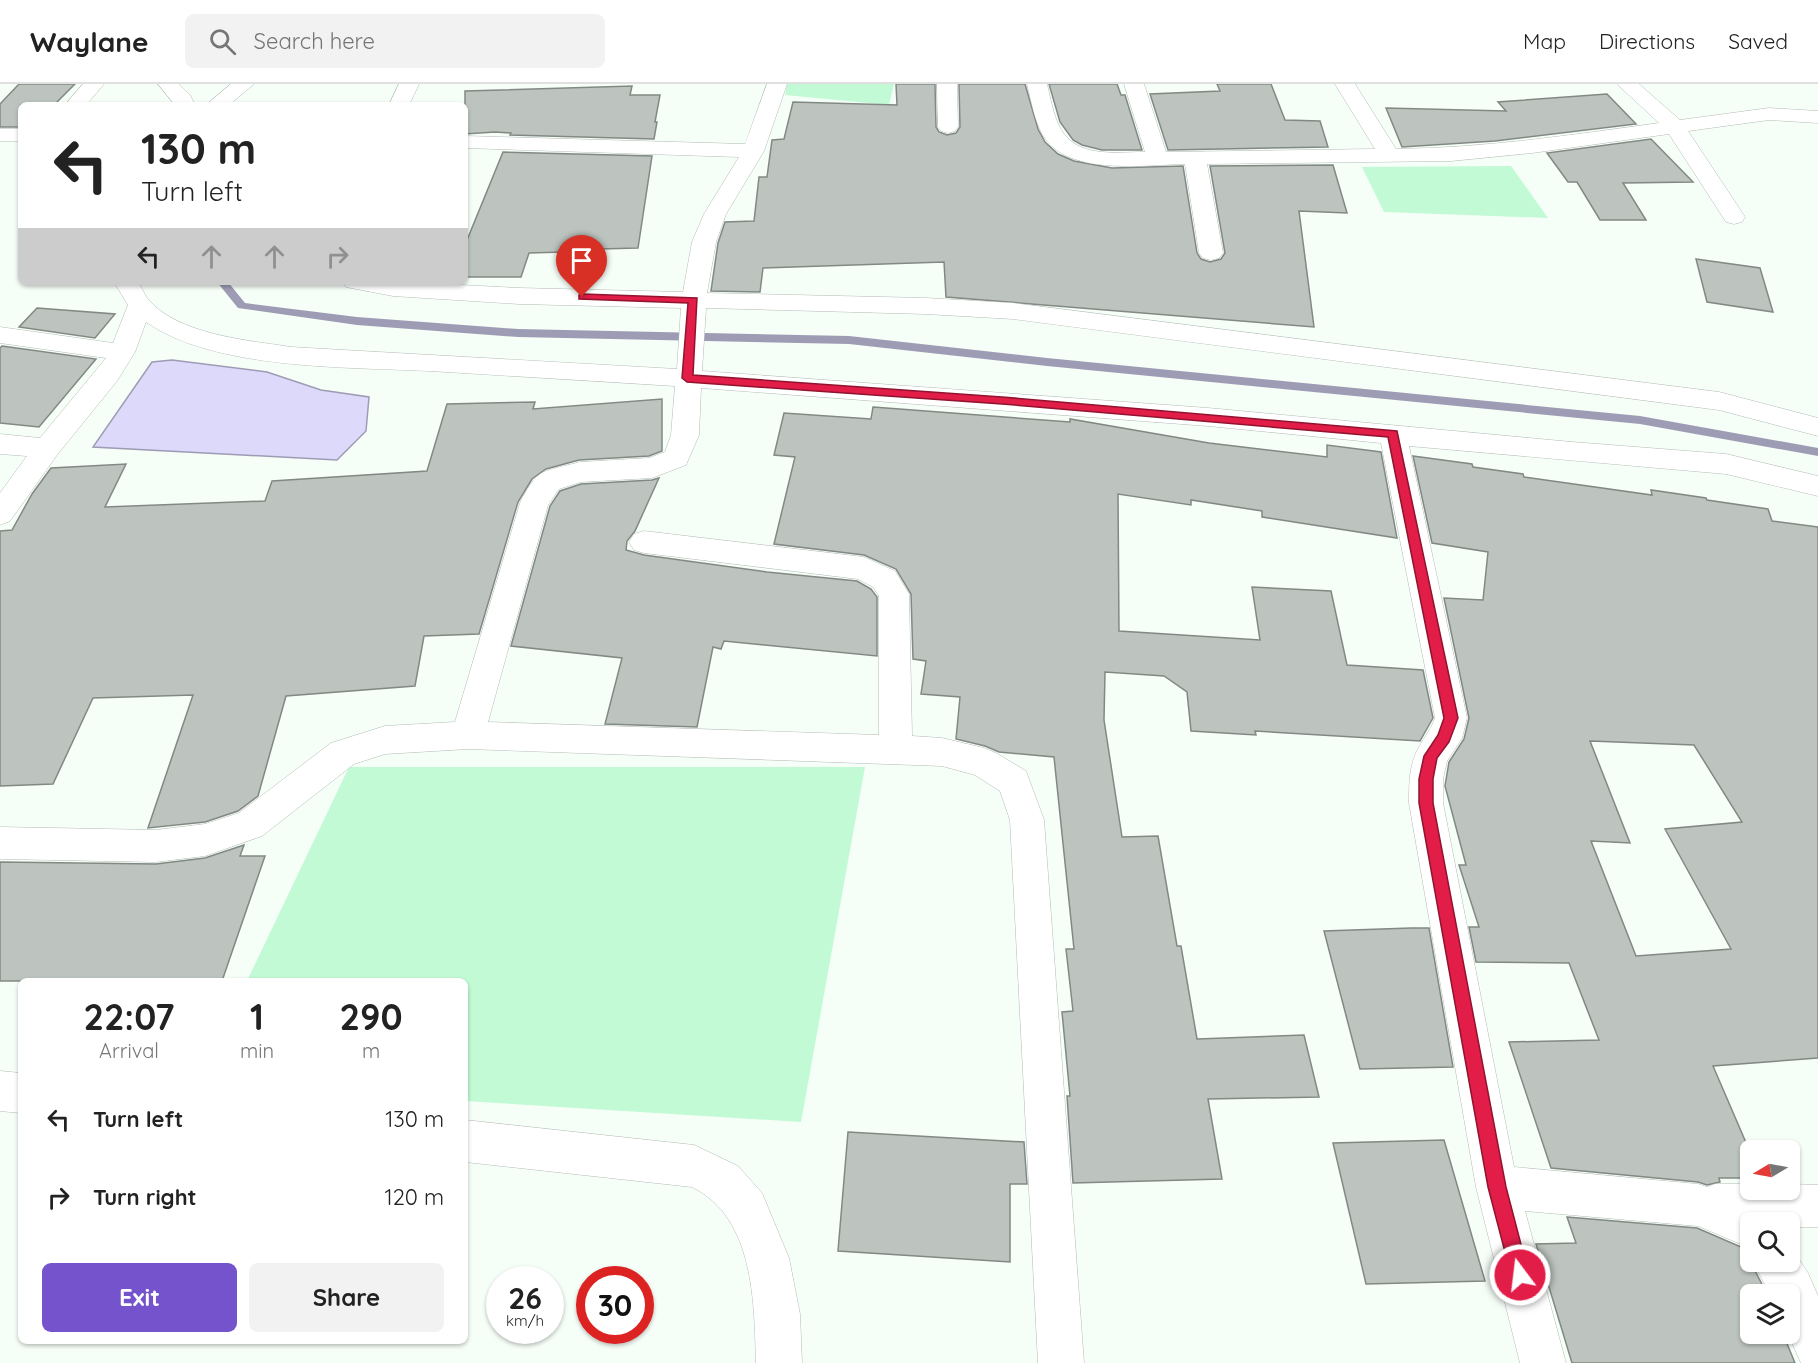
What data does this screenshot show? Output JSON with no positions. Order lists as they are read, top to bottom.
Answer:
{
  "north": "left",
  "page": {
    "header": "Waylane",
    "search": "Search here",
    "nav": ["Map", "Directions", "Saved"],
    "turn": ["130 m", "Turn left"],
    "eta": [
      "22:07",
      "Arrival",
      "1",
      "min",
      "290",
      "m"
    ],
    "list": [
      {
        "name": "Turn left",
        "value": "130 m"
      },
      {
        "name": "Turn right",
        "value": "120 m"
      }
    ],
    "buttons": ["Exit", "Share"],
    "speed": "26 km/h",
    "limit": "30"
  }
}
